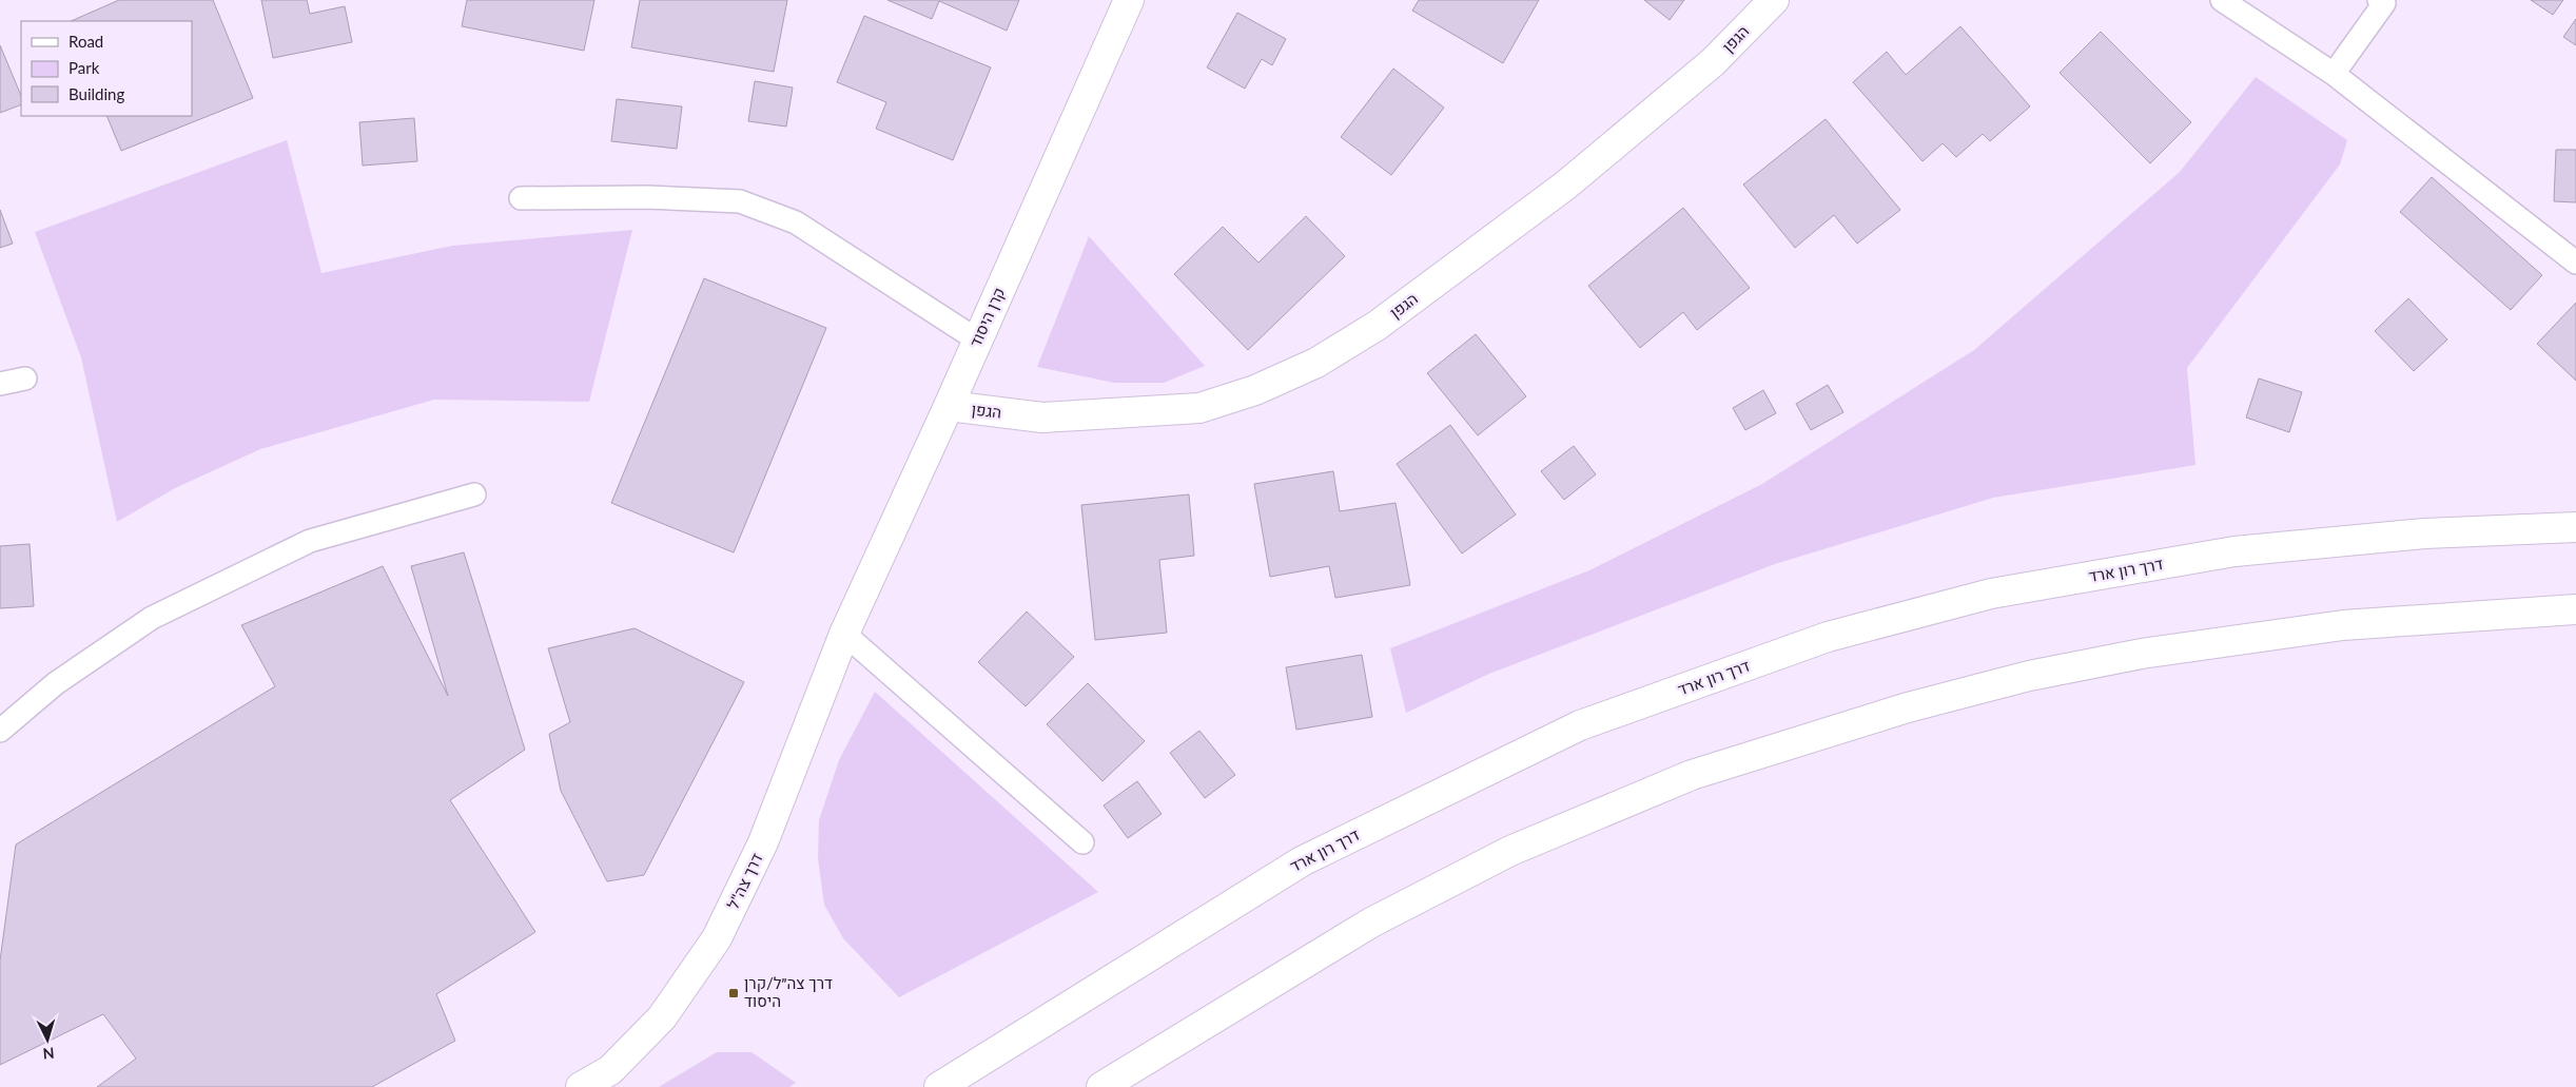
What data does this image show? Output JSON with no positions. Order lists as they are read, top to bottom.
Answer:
{
  "streets": {
    "main road": [
      "הגפן",
      "קרן היסוד",
      "דרך רון ארד",
      "דרך צה\"ל"
    ]
  },
  "crossings": [
    ["הגפן", "קרן היסוד"],
    ["קרן היסוד", "דרך צה\"ל"]
  ],
  "places": {
    "transit": ["דרך צה״ל/קרן היסוד"]
  },
  "legend": ["Road", "Park", "Building"],
  "north": "bottom"
}
